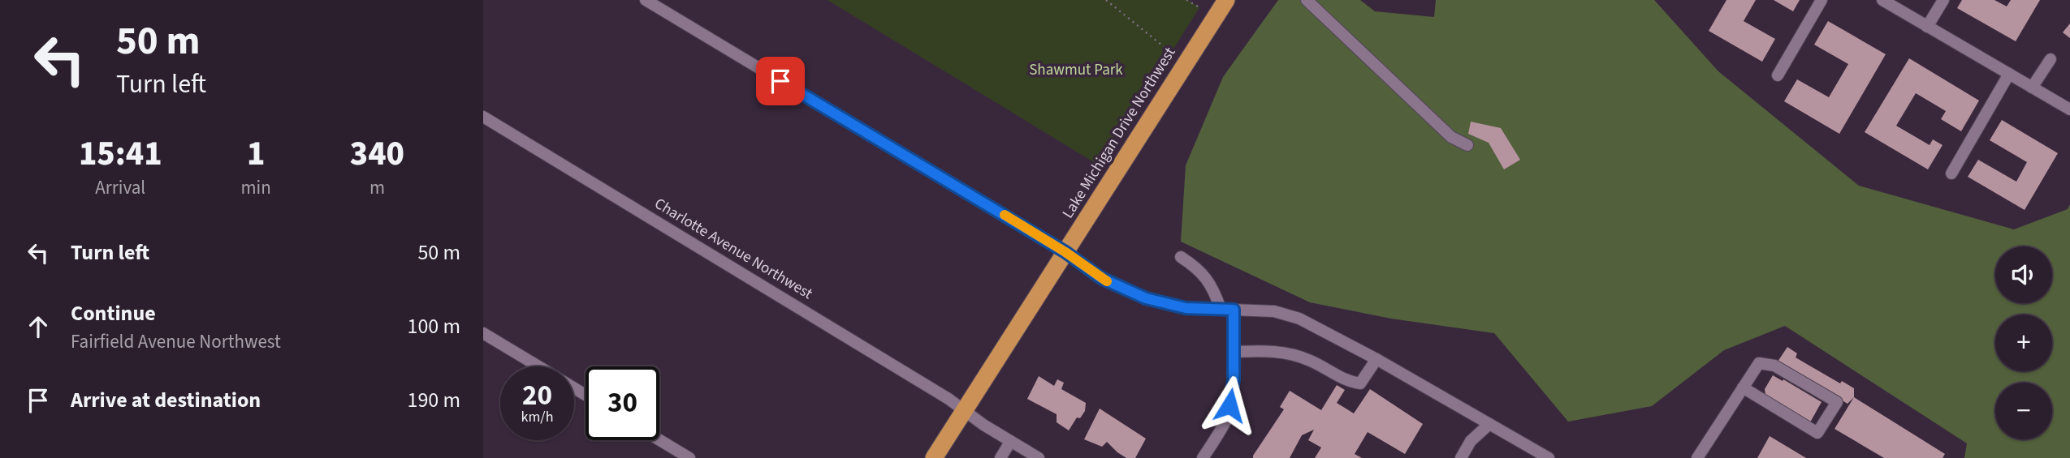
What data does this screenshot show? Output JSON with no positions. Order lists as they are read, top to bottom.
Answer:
{
  "streets": {
    "highway": ["Lake Michigan Drive Northwest"],
    "street": ["Charlotte Avenue Northwest"]
  },
  "crossings": [
    ["Lake Michigan Drive Northwest", "Charlotte Avenue Northwest"]
  ],
  "parks": ["Shawmut Park"],
  "page": {
    "turn": ["50 m", "Turn left"],
    "eta": [
      "15:41",
      "Arrival",
      "1",
      "min",
      "340",
      "m"
    ],
    "list": [
      {
        "name": "Turn left",
        "value": "50 m"
      },
      {
        "name": "Continue",
        "note": "Fairfield Avenue Northwest",
        "value": "100 m"
      },
      {
        "name": "Arrive at destination",
        "value": "190 m"
      }
    ],
    "map_buttons": ["+", "−"],
    "speed": "20 km/h",
    "limit": "30"
  }
}
